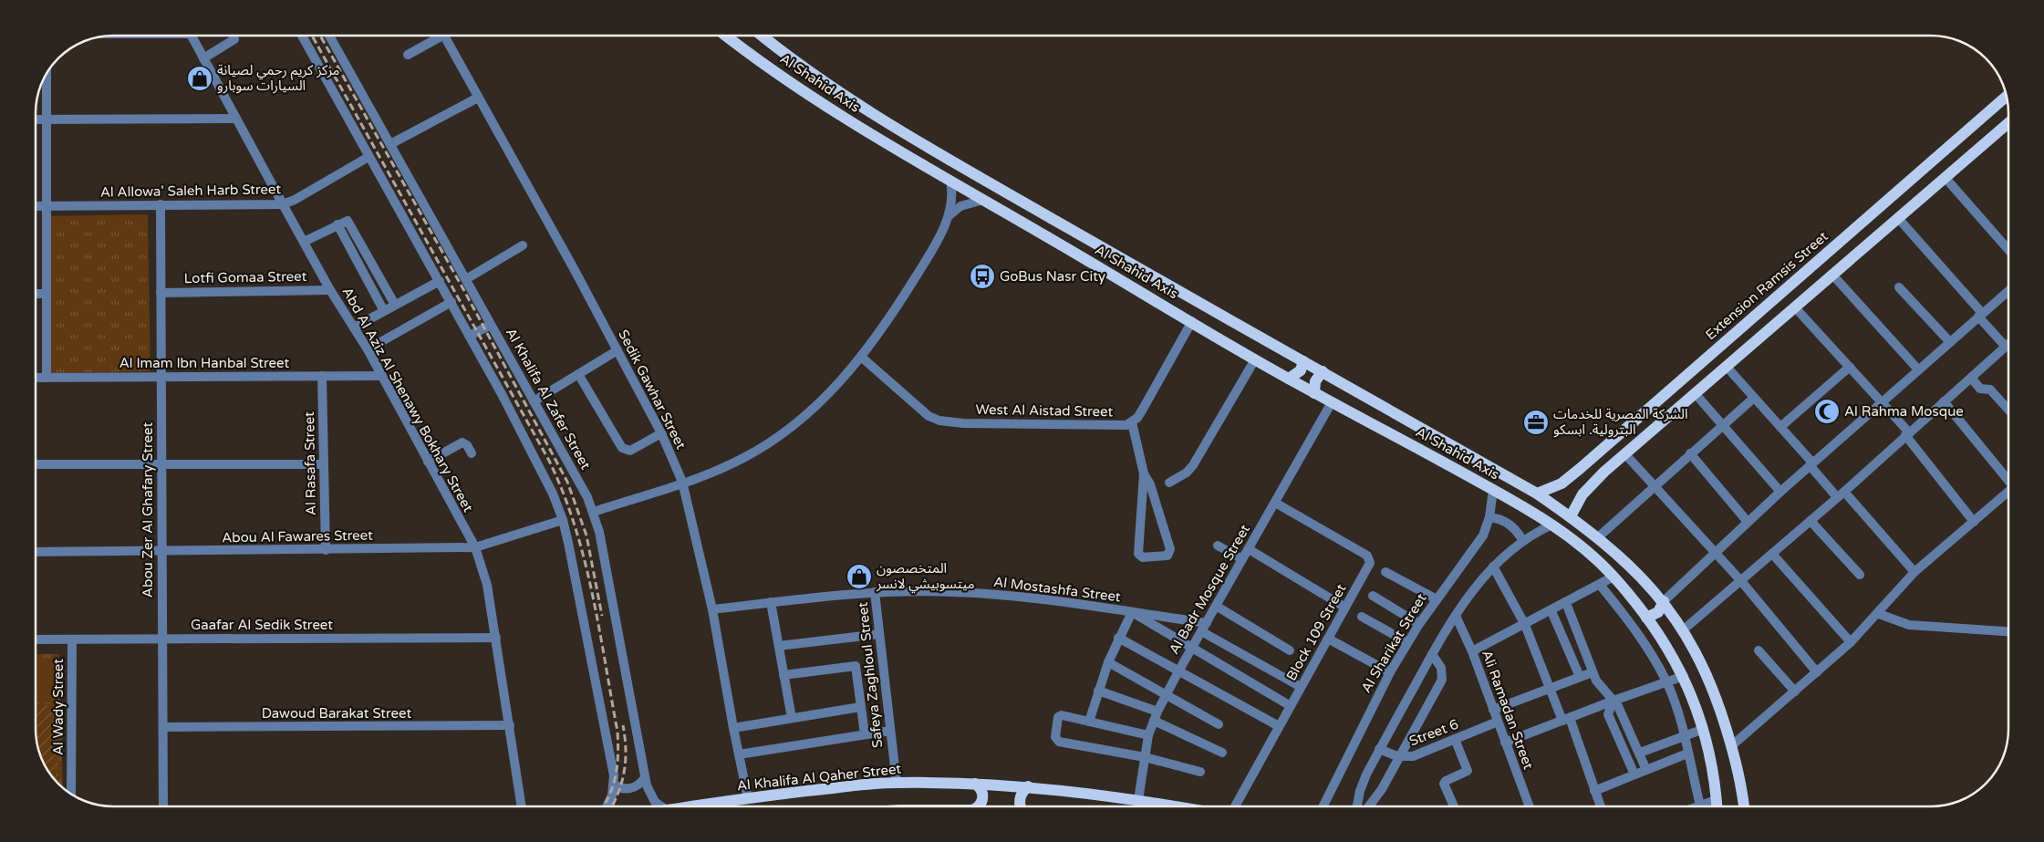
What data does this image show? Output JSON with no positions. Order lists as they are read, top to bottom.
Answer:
{
  "streets": {
    "main road": ["Al Shahid Axis", "Extension Ramsis Street", "Al Khalifa Al Qaher Street"],
    "street": [
      "Al Allowa' Saleh Harb Street",
      "Lotfi Gomaa Street",
      "Al Imam Ibn Hanbal Street",
      "Sedik Gawhar Street",
      "Al Khalifa Al Zafer Street",
      "Abd Al Aziz Al Shenawy Bokhary Street",
      "West Al Aistad Street",
      "Al Rasafa Street",
      "Abou Zer Al Ghafary Street",
      "Abou Al Fawares Street",
      "Al Mostashfa Street",
      "Al Badr Mosque Street",
      "Gaafar Al Sedik Street",
      "Block 109 Street",
      "Al Sharikat Street",
      "Safeya Zaghloul Street",
      "Al Wady Street",
      "Ali Ramadan Street",
      "Dawoud Barakat Street",
      "Street 6"
    ]
  },
  "crossings": [
    ["Al Shahid Axis", "Extension Ramsis Street"],
    ["Al Shahid Axis", "West Al Aistad Street"],
    ["Al Shahid Axis", "Al Badr Mosque Street"],
    ["Al Shahid Axis", "Al Sharikat Street"],
    ["Al Allowa' Saleh Harb Street", "Abd Al Aziz Al Shenawy Bokhary Street"],
    ["Al Allowa' Saleh Harb Street", "Abou Zer Al Ghafary Street"],
    ["Lotfi Gomaa Street", "Abd Al Aziz Al Shenawy Bokhary Street"],
    ["Lotfi Gomaa Street", "Abou Zer Al Ghafary Street"],
    ["Al Imam Ibn Hanbal Street", "Abd Al Aziz Al Shenawy Bokhary Street"],
    ["Al Imam Ibn Hanbal Street", "Al Rasafa Street"],
    ["Al Imam Ibn Hanbal Street", "Abou Zer Al Ghafary Street"],
    ["Sedik Gawhar Street", "Al Mostashfa Street"],
    ["Sedik Gawhar Street", "Al Khalifa Al Qaher Street"],
    ["Abd Al Aziz Al Shenawy Bokhary Street", "Abou Al Fawares Street"],
    ["Abd Al Aziz Al Shenawy Bokhary Street", "Gaafar Al Sedik Street"],
    ["Abd Al Aziz Al Shenawy Bokhary Street", "Dawoud Barakat Street"],
    ["Al Rasafa Street", "Abou Al Fawares Street"],
    ["Abou Zer Al Ghafary Street", "Abou Al Fawares Street"],
    ["Abou Zer Al Ghafary Street", "Gaafar Al Sedik Street"],
    ["Abou Zer Al Ghafary Street", "Dawoud Barakat Street"],
    ["Al Mostashfa Street", "Al Badr Mosque Street"],
    ["Al Mostashfa Street", "Safeya Zaghloul Street"],
    ["Al Badr Mosque Street", "Block 109 Street"],
    ["Al Badr Mosque Street", "Al Khalifa Al Qaher Street"],
    ["Gaafar Al Sedik Street", "Al Wady Street"],
    ["Safeya Zaghloul Street", "Al Khalifa Al Qaher Street"],
    ["Ali Ramadan Street", "Street 6"]
  ],
  "places": {
    "shop": ["مركز كريم رحمي لصيانة السيارات سوبارو", "المتخصصون ميتسوبيشي لانسر"],
    "bus stop": ["GoBus Nasr City"],
    "mosque": ["Al Rahma Mosque"],
    "office": ["الشركة المصرية للخدمات البترولية. ابسكو"]
  }
}
